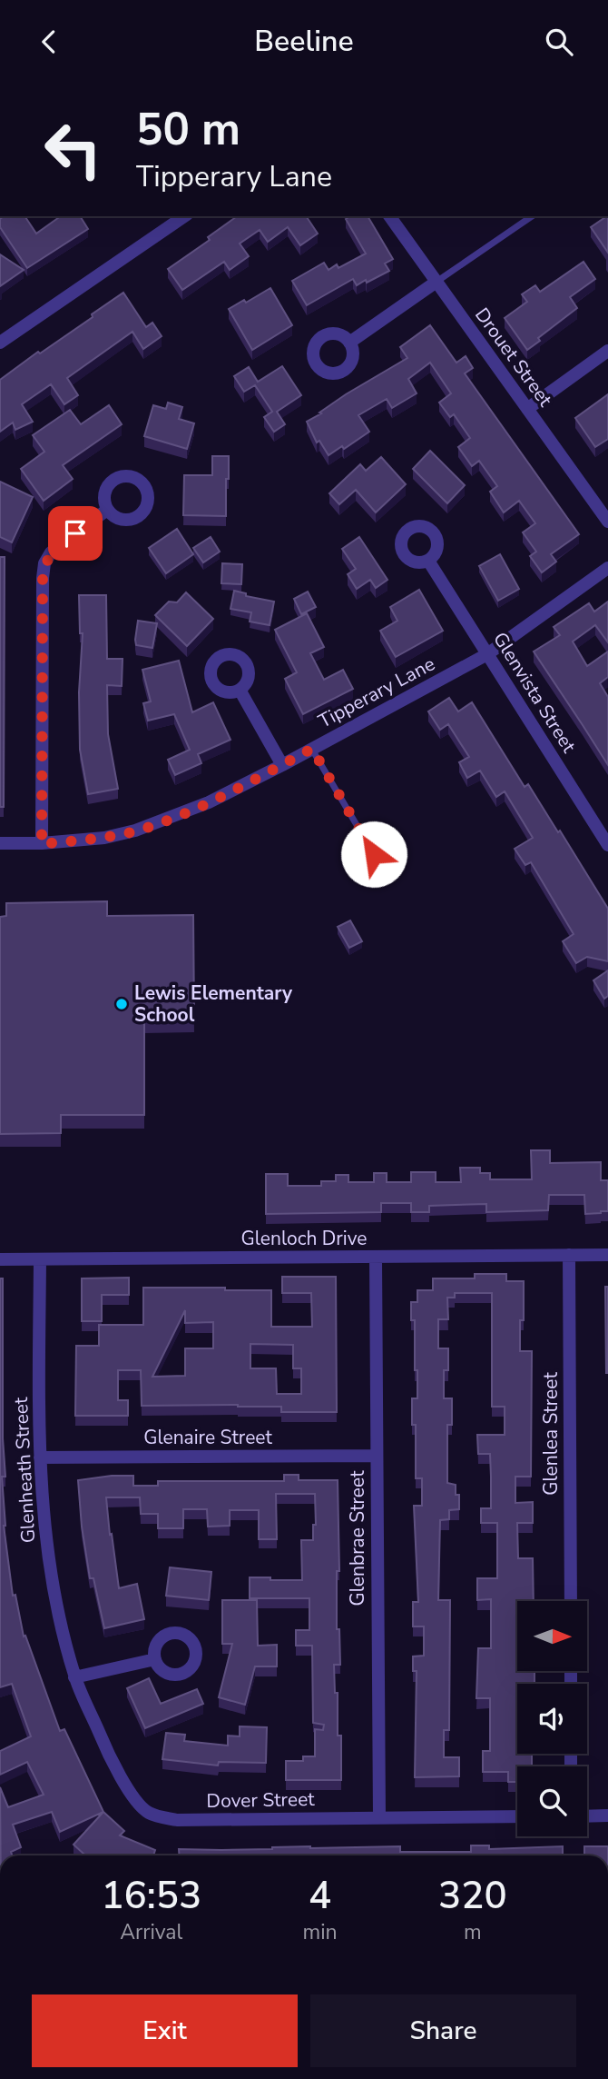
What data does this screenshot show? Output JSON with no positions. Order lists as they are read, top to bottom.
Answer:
{
  "streets": {
    "street": [
      "Drouet Street",
      "Tipperary Lane",
      "Glenvista Street",
      "Glenloch Drive",
      "Glenlea Street",
      "Glenaire Street",
      "Glenheath Street",
      "Glenbrae Street",
      "Dover Street"
    ]
  },
  "crossings": [
    ["Tipperary Lane", "Glenvista Street"],
    ["Glenloch Drive", "Glenlea Street"],
    ["Glenloch Drive", "Glenheath Street"],
    ["Glenloch Drive", "Glenbrae Street"],
    ["Glenaire Street", "Glenheath Street"],
    ["Glenaire Street", "Glenbrae Street"],
    ["Glenheath Street", "Dover Street"],
    ["Glenbrae Street", "Dover Street"]
  ],
  "places": ["Lewis Elementary School"],
  "north": "right",
  "page": {
    "header": "Beeline",
    "turn": ["50 m", "Tipperary Lane"],
    "eta": [
      "16:53",
      "Arrival",
      "4",
      "min",
      "320",
      "m"
    ],
    "buttons": ["Exit", "Share"]
  }
}
